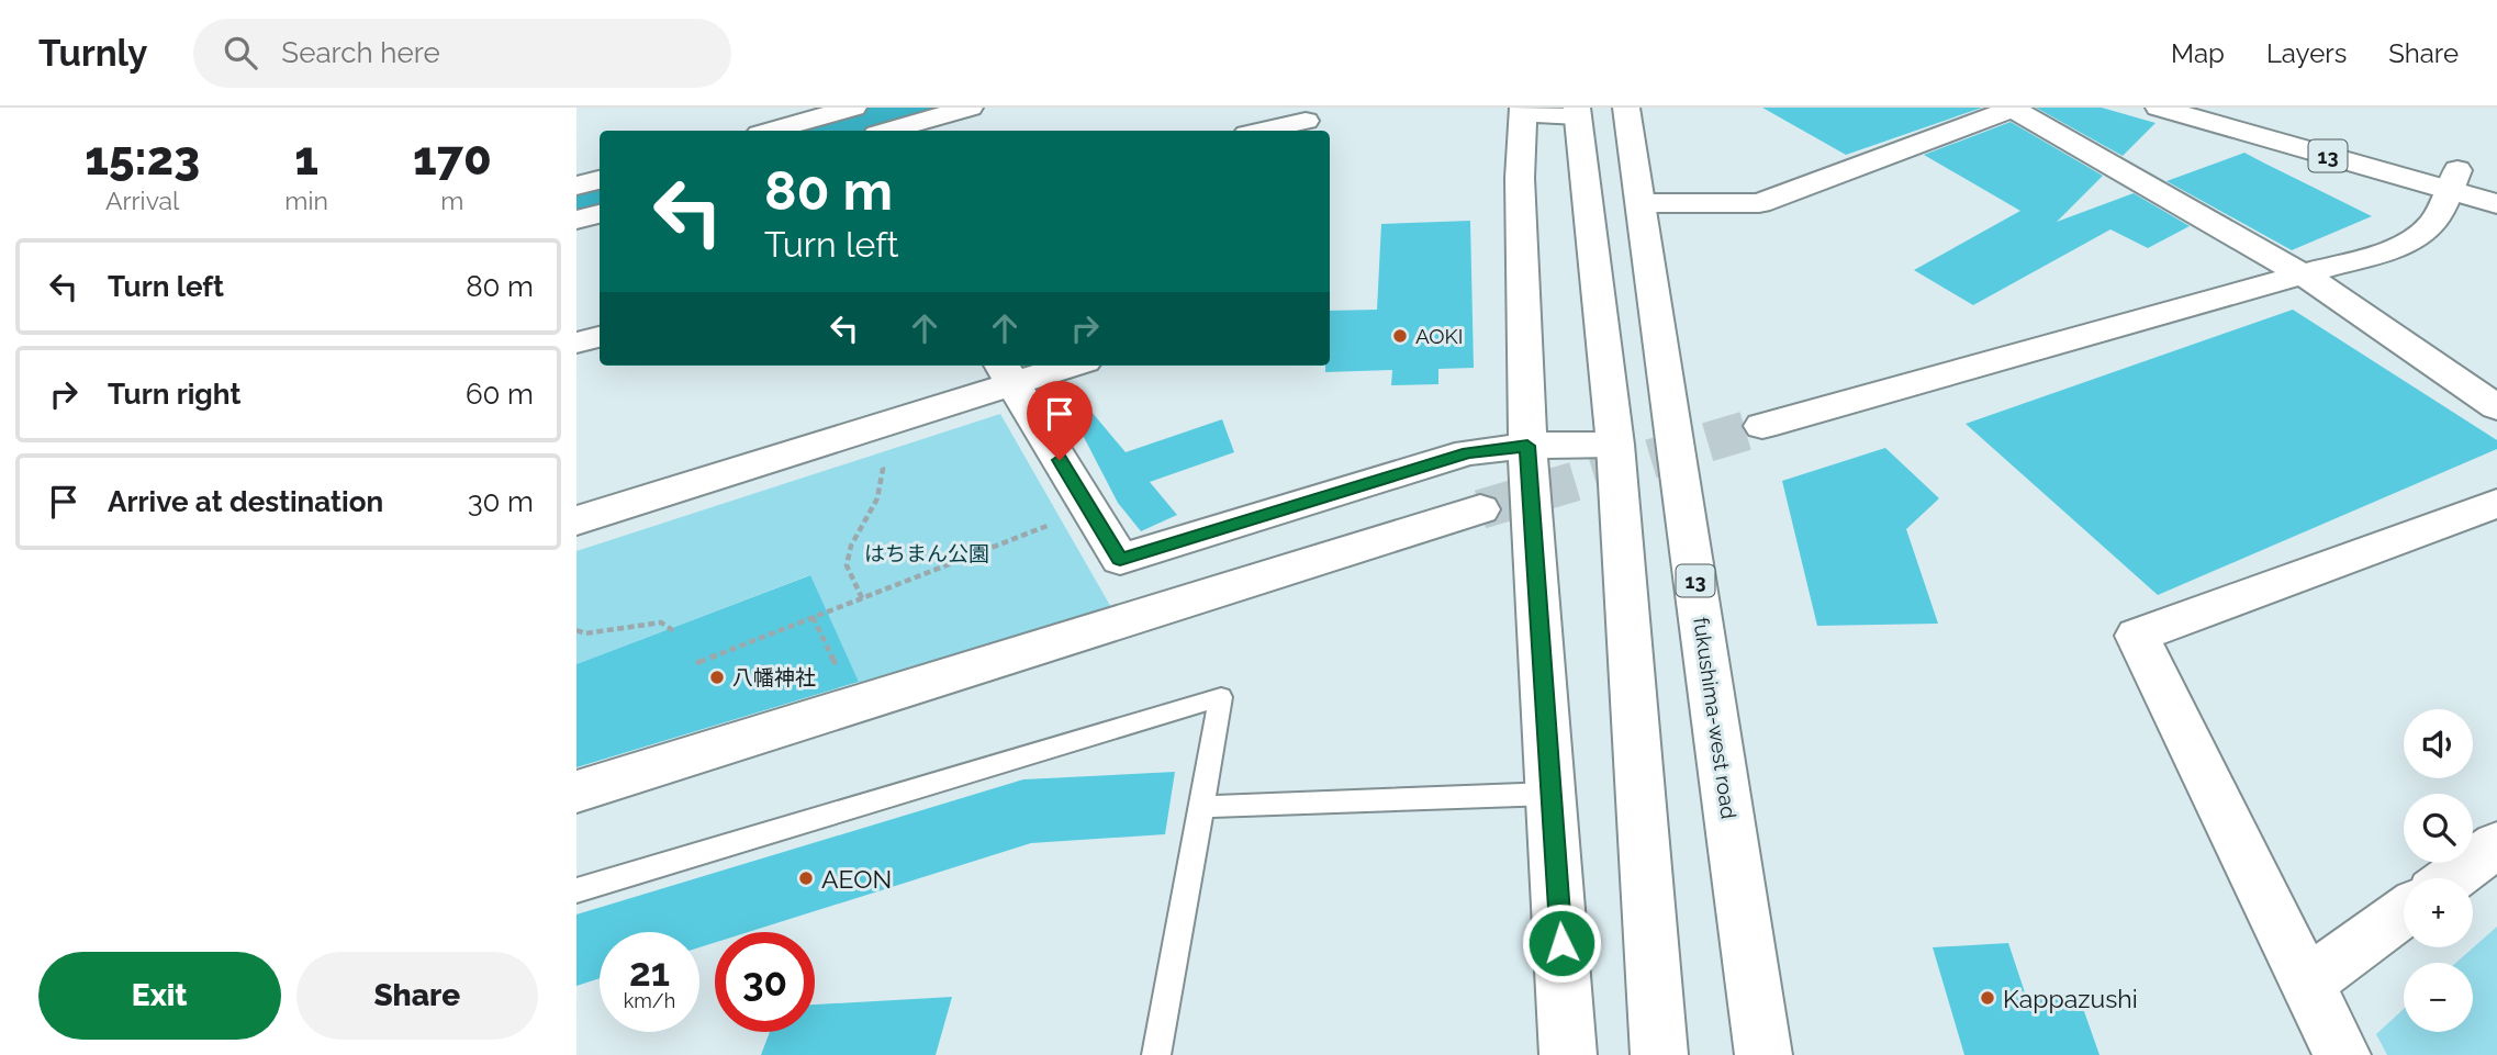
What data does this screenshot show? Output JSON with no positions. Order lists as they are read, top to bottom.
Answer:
{
  "streets": {
    "main road": ["13", "fukushima-west road"]
  },
  "parks": ["はちまん公園"],
  "places": [
    "AOKI",
    "八幡神社",
    "AEON",
    "Kappazushi"
  ],
  "page": {
    "header": "Turnly",
    "search": "Search here",
    "nav": ["Map", "Layers", "Share"],
    "eta": [
      "15:23",
      "Arrival",
      "1",
      "min",
      "170",
      "m"
    ],
    "turn": ["80 m", "Turn left"],
    "list": [
      {
        "name": "Turn left",
        "value": "80 m"
      },
      {
        "name": "Turn right",
        "value": "60 m"
      },
      {
        "name": "Arrive at destination",
        "value": "30 m"
      }
    ],
    "map_buttons": ["+", "−"],
    "speed": "21 km/h",
    "limit": "30",
    "buttons": ["Exit", "Share"]
  }
}
